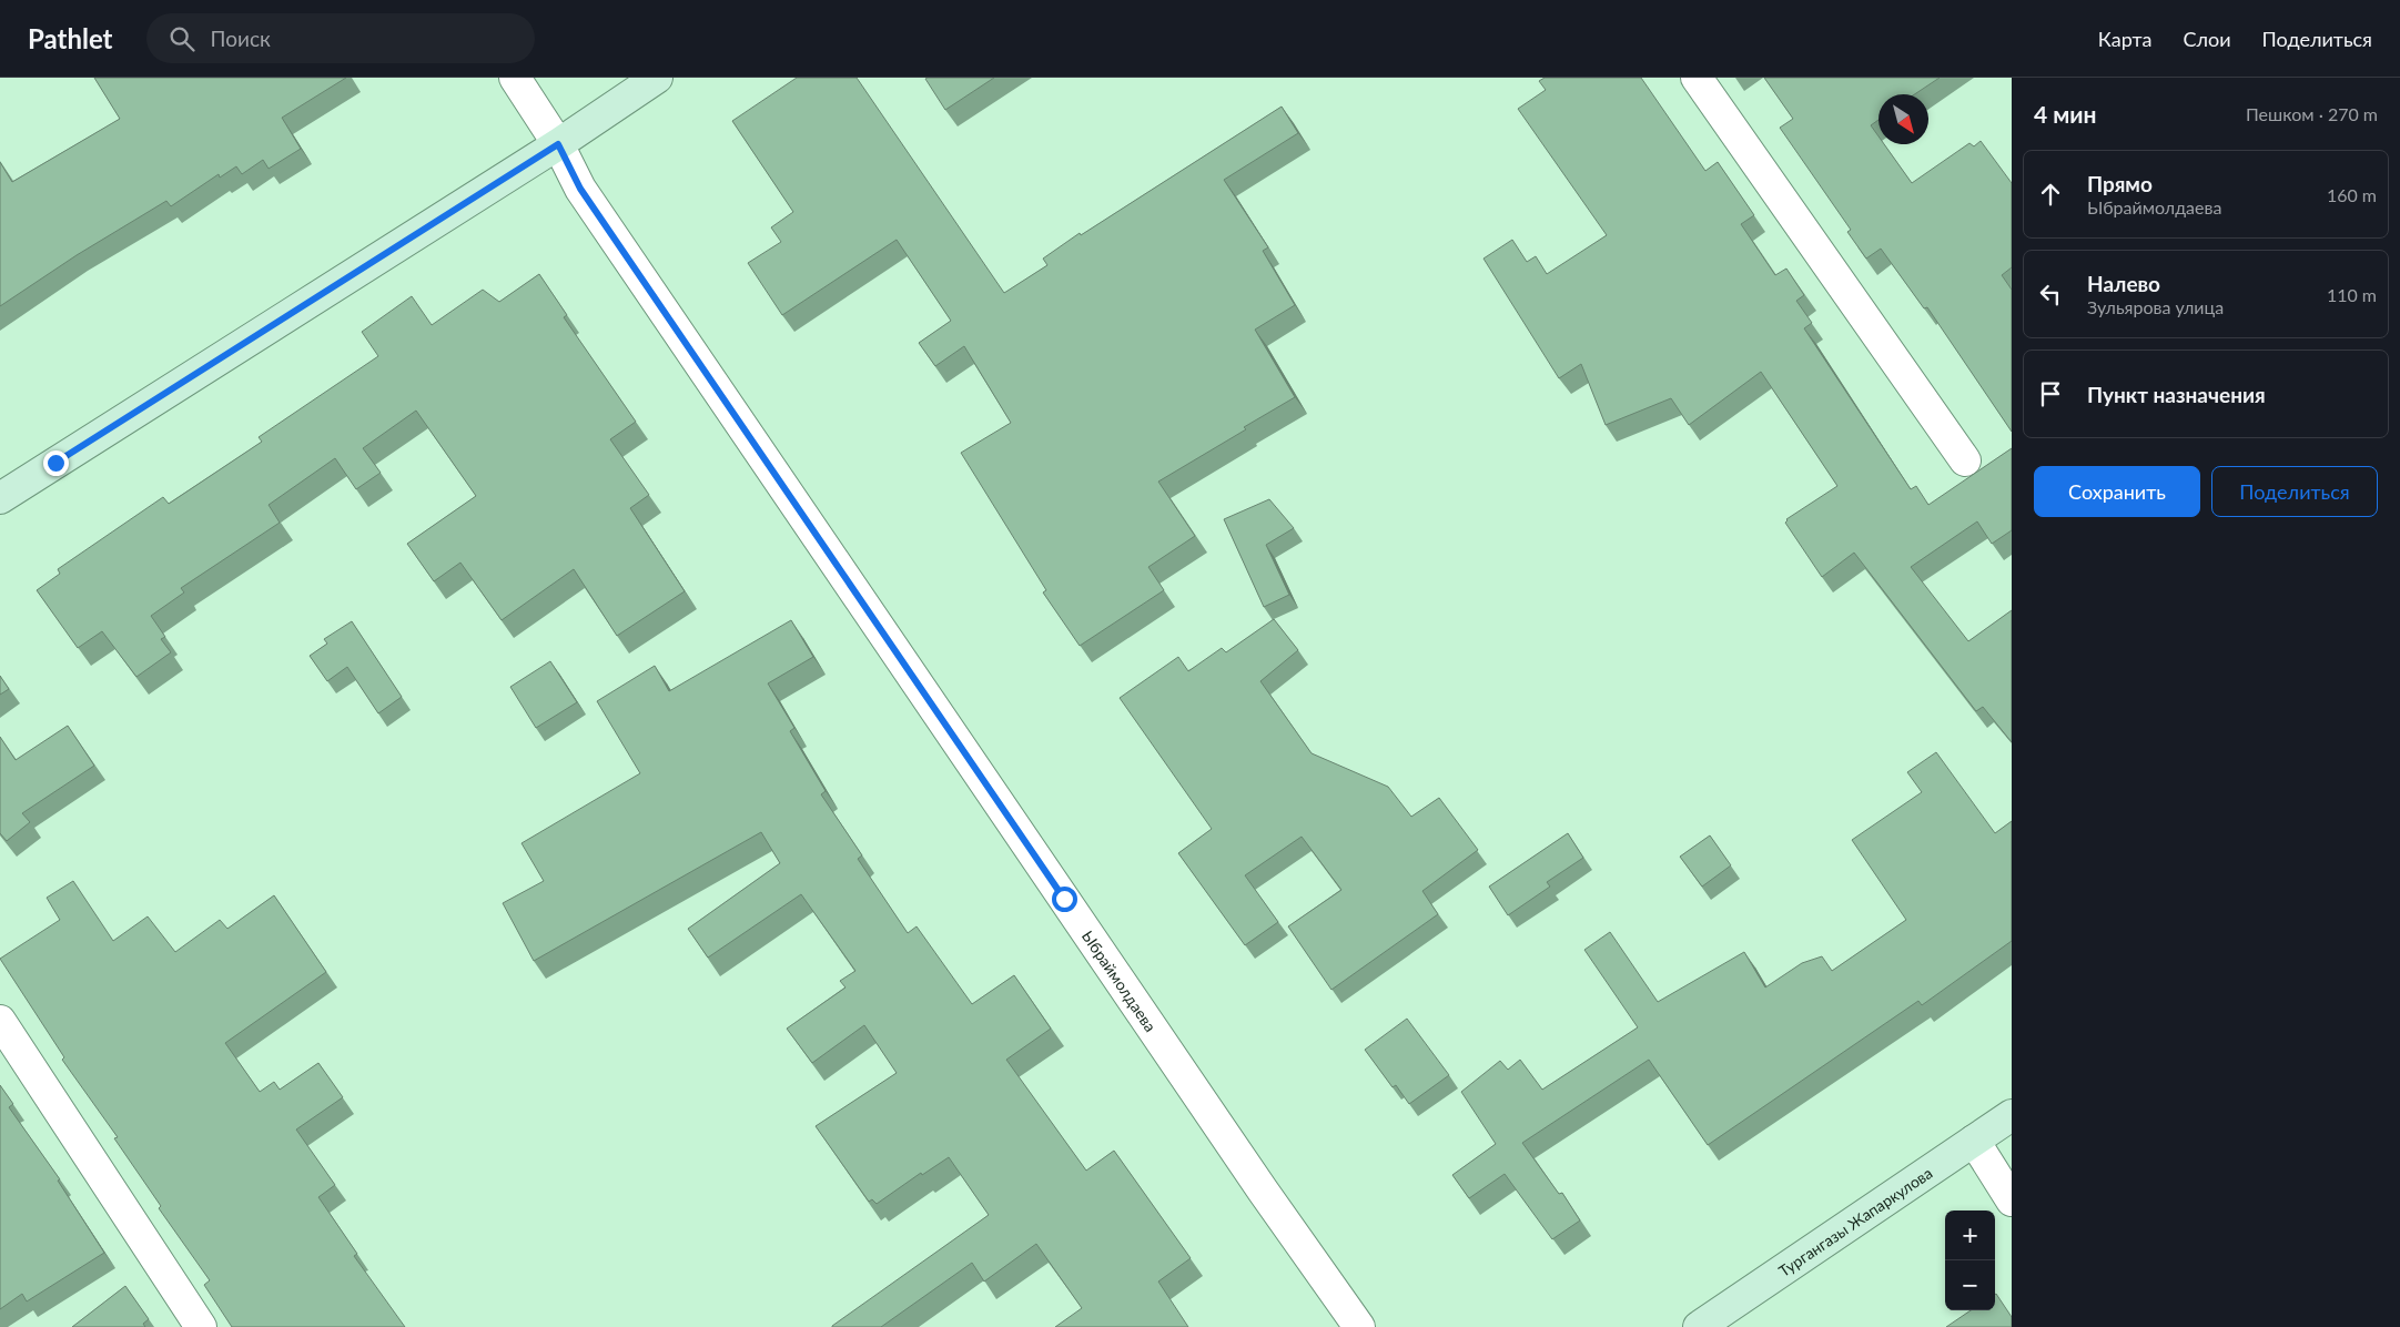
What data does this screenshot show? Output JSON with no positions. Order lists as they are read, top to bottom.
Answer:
{
  "streets": {
    "street": ["Ыбраймолдаева", "Тургангазы Жапаркулова"]
  },
  "north": "bottom right",
  "page": {
    "header": "Pathlet",
    "search": "Поиск",
    "nav": ["Карта", "Слои", "Поделиться"],
    "heading": ["4 мин", "Пешком · 270 m"],
    "list": [
      ["Прямо", "Ыбраймолдаева", "160 m"],
      ["Налево", "Зульярова улица", "110 m"],
      "Пункт назначения"
    ],
    "buttons": ["Сохранить", "Поделиться"],
    "map_buttons": ["+", "−"]
  }
}
